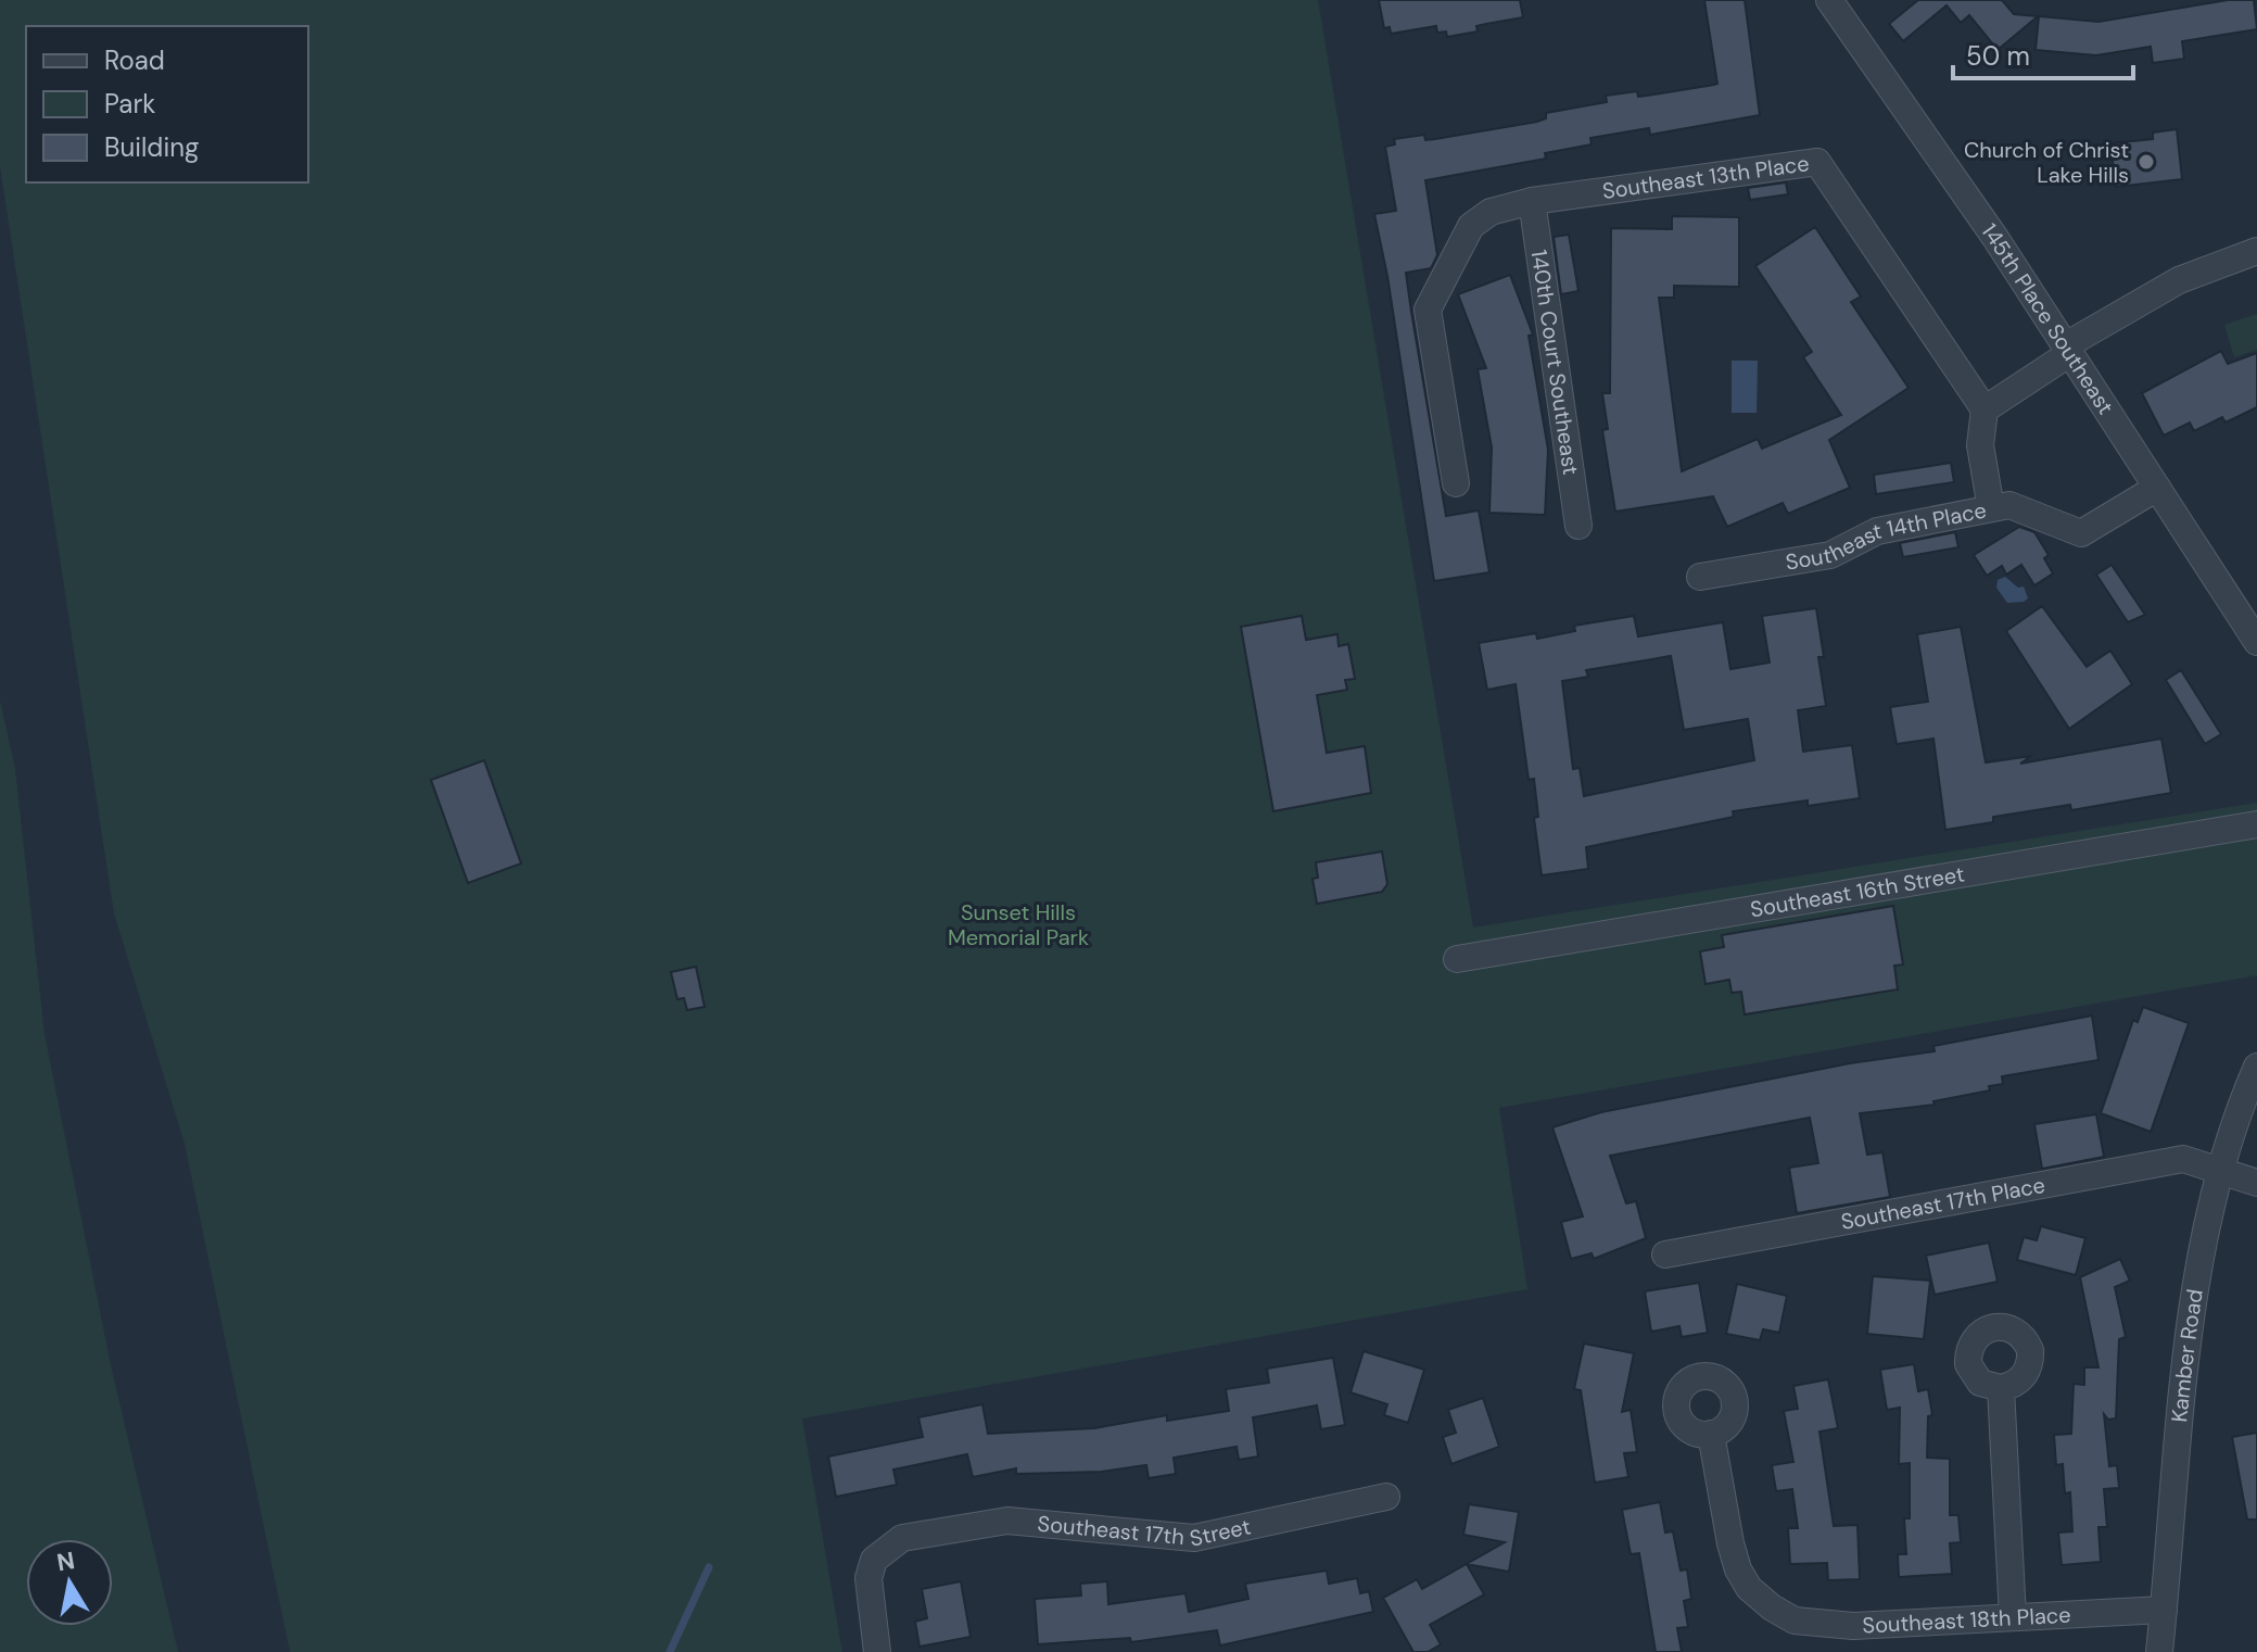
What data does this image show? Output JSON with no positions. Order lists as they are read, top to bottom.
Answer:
{
  "streets": {
    "street": [
      "Southeast 13th Place",
      "145th Place Southeast",
      "140th Court Southeast",
      "Southeast 14th Place",
      "Southeast 16th Street",
      "Southeast 17th Place",
      "Kamber Road",
      "Southeast 17th Street",
      "Southeast 18th Place"
    ]
  },
  "crossings": [
    ["Southeast 13th Place", "140th Court Southeast"],
    ["145th Place Southeast", "Southeast 14th Place"],
    ["Southeast 17th Place", "Kamber Road"],
    ["Kamber Road", "Southeast 18th Place"]
  ],
  "parks": ["Sunset Hills Memorial Park"],
  "places": ["Church of Christ Lake Hills"],
  "legend": ["Road", "Park", "Building"],
  "scale_bar": "50 m",
  "north": "top"
}
